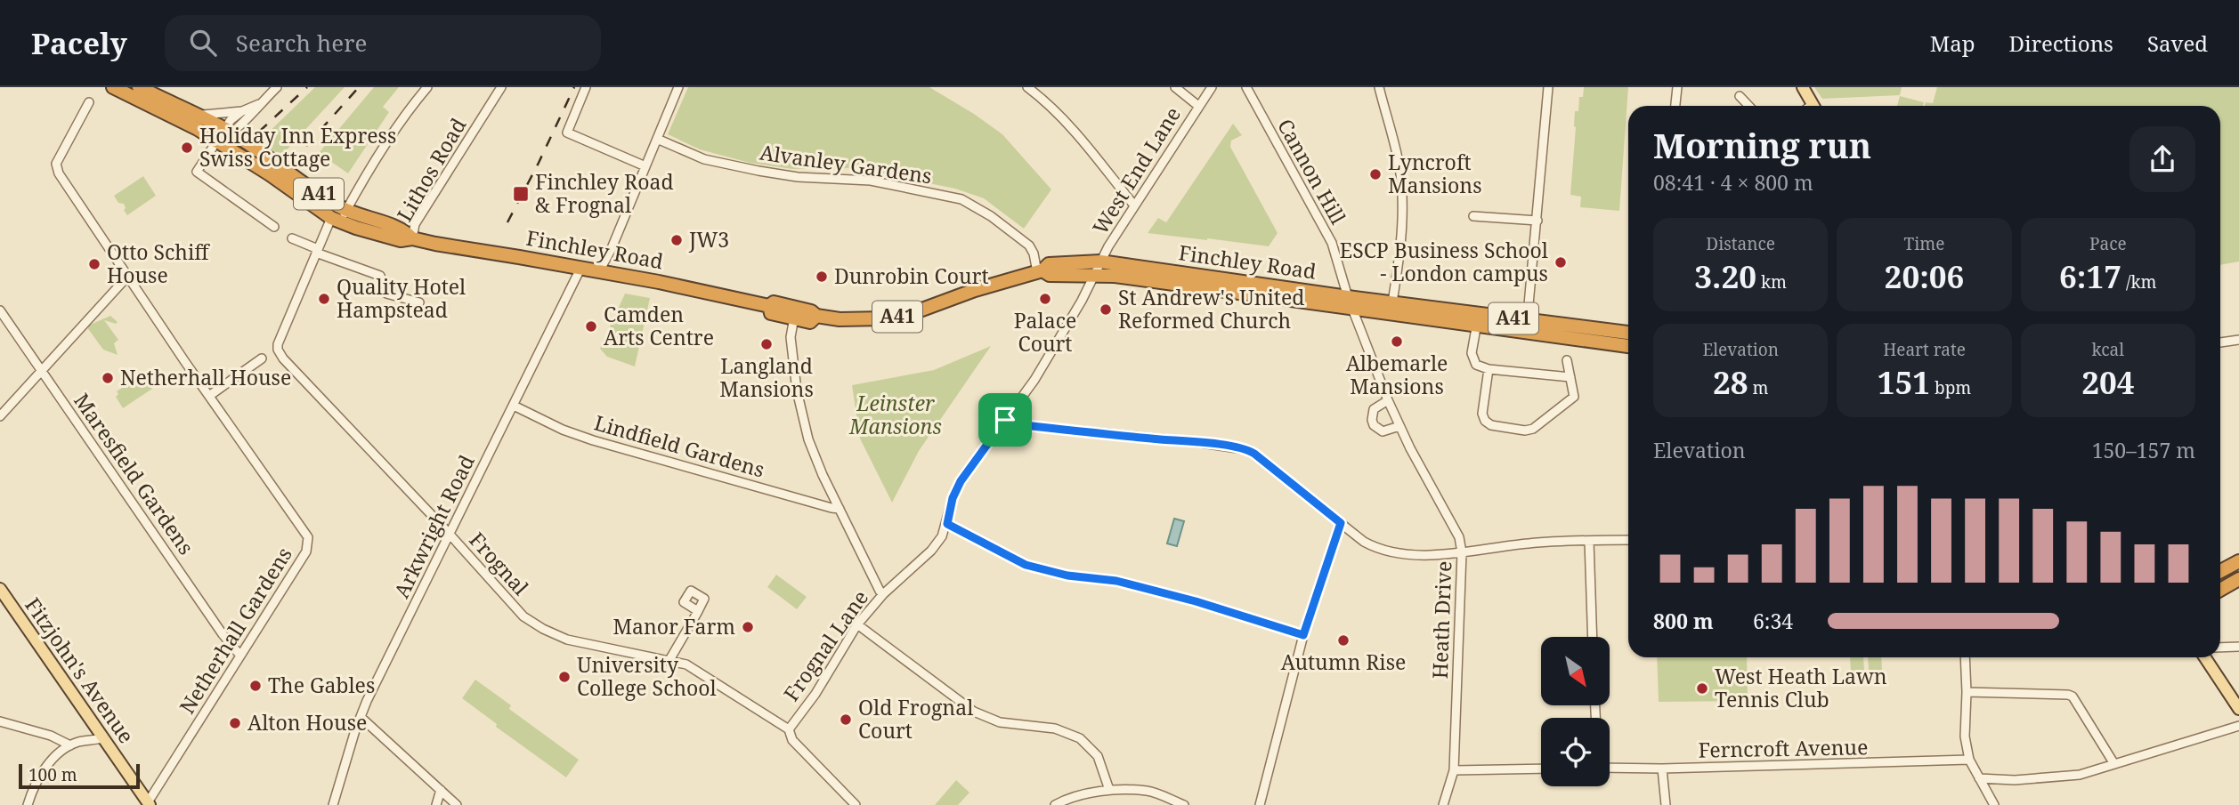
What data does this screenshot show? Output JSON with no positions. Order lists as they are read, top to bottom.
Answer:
{
  "streets": {
    "highway": ["A41", "Finchley Road"],
    "main road": ["Fitzjohn's Avenue"],
    "street": [
      "Alvanley Gardens",
      "Lithos Road",
      "West End Lane",
      "Cannon Hill",
      "Lindfield Gardens",
      "Maresfield Gardens",
      "Arkwright Road",
      "Frognal",
      "Heath Drive",
      "Netherhall Gardens",
      "Frognal Lane",
      "Ferncroft Avenue"
    ]
  },
  "crossings": [
    ["Alvanley Gardens", "Finchley Road"],
    ["Lithos Road", "Finchley Road"],
    ["West End Lane", "Finchley Road"],
    ["West End Lane", "Frognal Lane"],
    ["Cannon Hill", "Finchley Road"],
    ["Cannon Hill", "Heath Drive"],
    ["Finchley Road", "Arkwright Road"],
    ["Finchley Road", "Frognal"],
    ["Finchley Road", "Heath Drive"],
    ["Finchley Road", "Frognal Lane"],
    ["Lindfield Gardens", "Arkwright Road"],
    ["Maresfield Gardens", "Netherhall Gardens"],
    ["Arkwright Road", "Frognal"],
    ["Frognal", "Frognal Lane"],
    ["Netherhall Gardens", "Fitzjohn's Avenue"]
  ],
  "parks": ["Leinster Mansions"],
  "places": {
    "other": [
      "Holiday Inn Express Swiss Cottage",
      "Lyncroft Mansions",
      "JW3",
      "ESCP Business School - London campus",
      "Otto Schiff House",
      "Dunrobin Court",
      "Quality Hotel Hampstead",
      "Palace Court",
      "St Andrew's United Reformed Church",
      "Camden Arts Centre",
      "Albemarle Mansions",
      "Langland Mansions",
      "Netherhall House",
      "Manor Farm",
      "Autumn Rise",
      "University College School",
      "The Gables",
      "West Heath Lawn Tennis Club",
      "Old Frognal Court",
      "Alton House"
    ],
    "transit": ["Finchley Road & Frognal"]
  },
  "scale_bar": "100 m",
  "north": "bottom right",
  "page": {
    "header": "Pacely",
    "search": "Search here",
    "nav": ["Map", "Directions", "Saved"],
    "heading": ["Morning run", "08:41 · 4 × 800 m"],
    "stats": [
      ["Distance", "3.20 km"],
      ["Time", "20:06"],
      ["Pace", "6:17 /km"],
      ["Elevation", "28 m"],
      ["Heart rate", "151 bpm"],
      ["kcal", "204"]
    ],
    "chart": ["Elevation", "150–157 m"],
    "list": [
      {
        "name": "800 m",
        "note": "6:34"
      }
    ],
    "scale": "100 m"
  }
}
